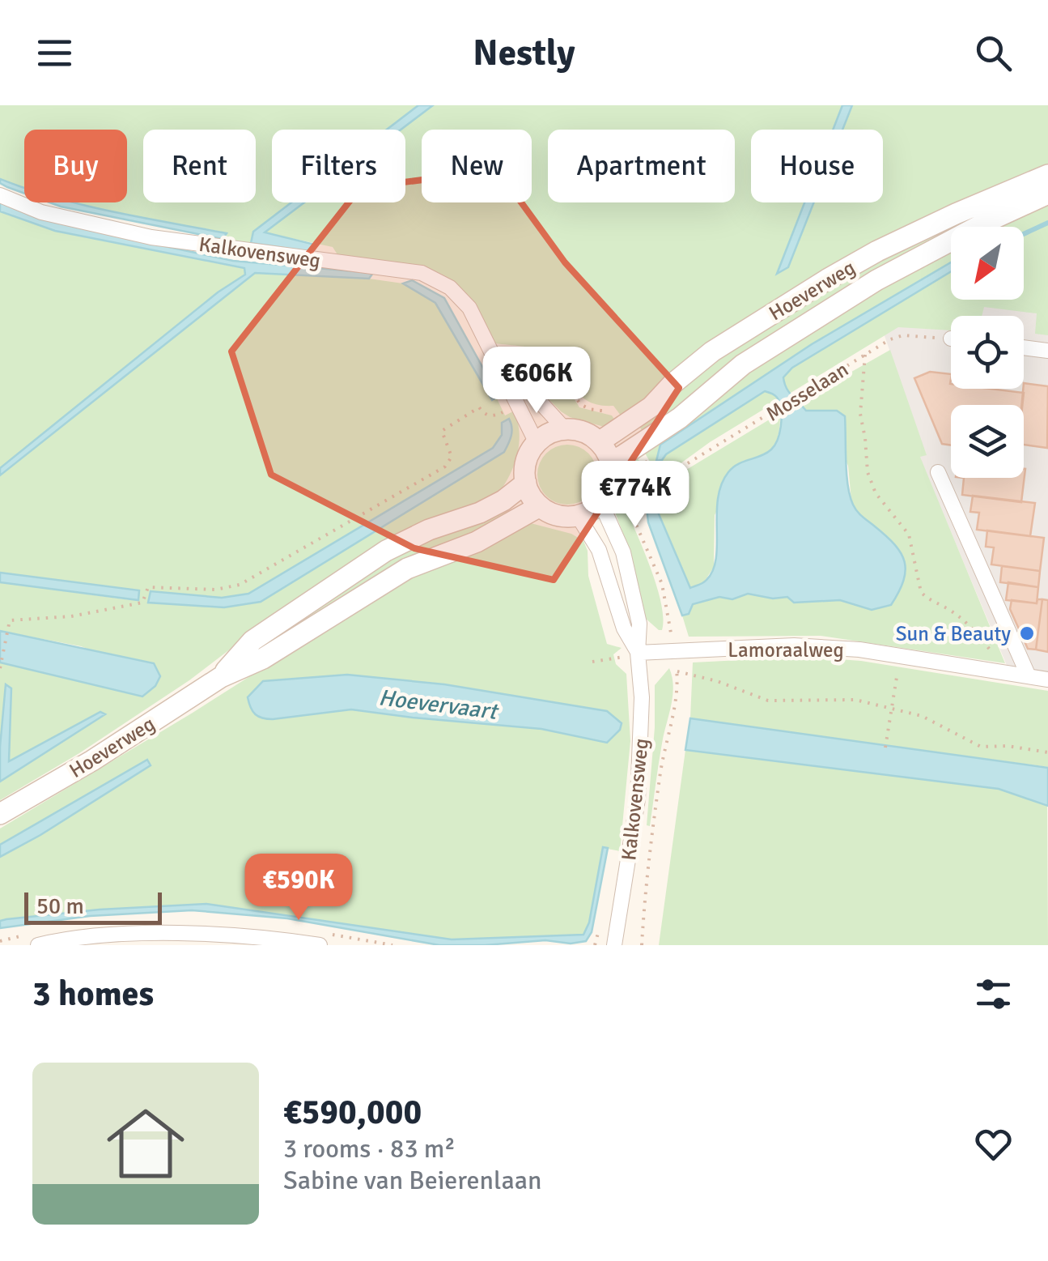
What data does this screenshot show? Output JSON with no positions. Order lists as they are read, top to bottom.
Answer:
{
  "streets": {
    "main road": ["Hoeverweg"],
    "street": ["Kalkovensweg", "Lamoraalweg"],
    "path": ["Mosselaan"]
  },
  "crossings": [
    ["Kalkovensweg", "Hoeverweg"],
    ["Kalkovensweg", "Lamoraalweg"]
  ],
  "water": ["Hoevervaart"],
  "places": ["Sun & Beauty"],
  "scale_bar": "50 m",
  "north": "bottom left",
  "page": {
    "header": "Nestly",
    "chip": [
      "Buy",
      "Rent",
      "Filters",
      "New",
      "Apartment",
      "House"
    ],
    "price": ["€606K", "€774K", "€590K"],
    "scale": "50 m",
    "heading": "3 homes",
    "list": [
      {
        "name": "€590,000",
        "note": "3 rooms · 83 m² · Sabine van Beierenlaan"
      }
    ]
  }
}
